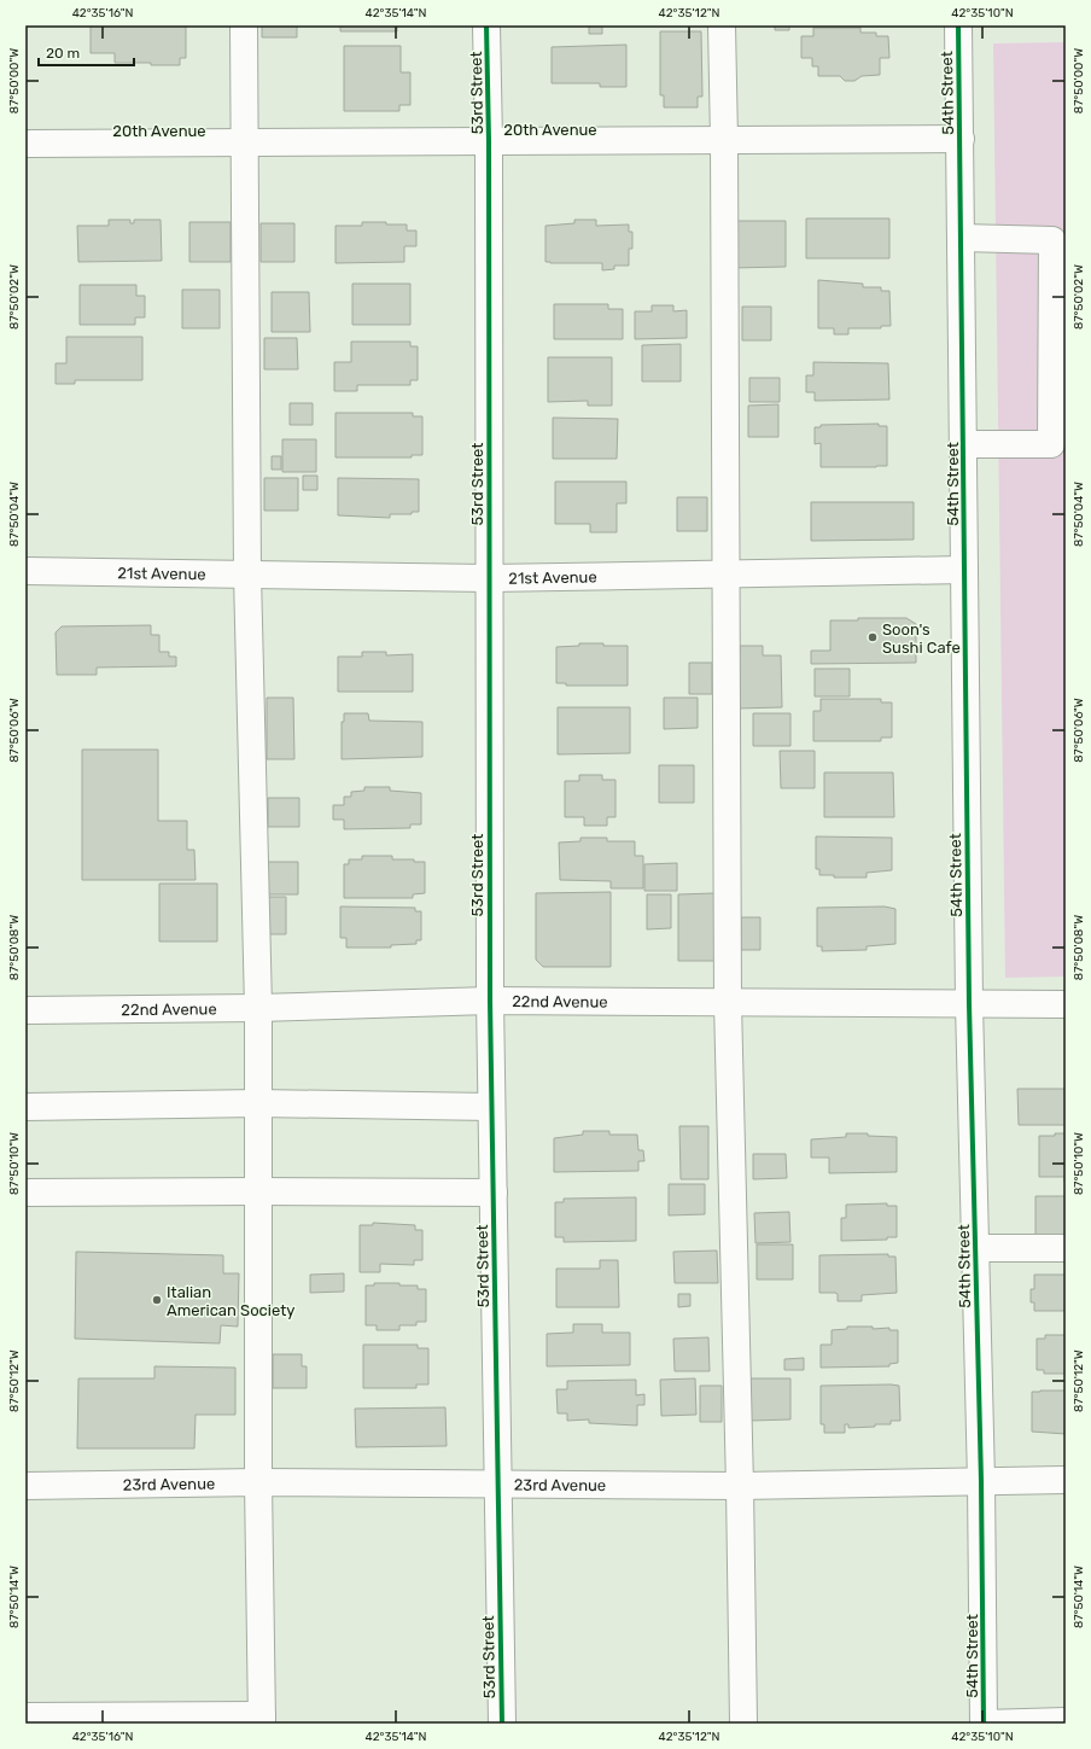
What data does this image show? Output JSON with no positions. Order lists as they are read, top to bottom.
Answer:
{
  "streets": {
    "street": [
      "53rd Street",
      "54th Street",
      "20th Avenue",
      "21st Avenue",
      "22nd Avenue",
      "23rd Avenue"
    ]
  },
  "crossings": [
    ["53rd Street", "20th Avenue"],
    ["53rd Street", "21st Avenue"],
    ["53rd Street", "22nd Avenue"],
    ["53rd Street", "23rd Avenue"],
    ["54th Street", "20th Avenue"],
    ["54th Street", "21st Avenue"],
    ["54th Street", "22nd Avenue"],
    ["54th Street", "23rd Avenue"]
  ],
  "places": ["Soon's Sushi Cafe", "Italian American Society"],
  "scale_bar": "20 m",
  "coordinates": [
    "42°35'16\"N",
    "42°35'14\"N",
    "42°35'12\"N",
    "42°35'10\"N",
    "87°50'00\"W",
    "87°50'02\"W",
    "87°50'04\"W",
    "87°50'06\"W",
    "87°50'08\"W",
    "87°50'10\"W",
    "87°50'12\"W",
    "87°50'14\"W"
  ]
}
